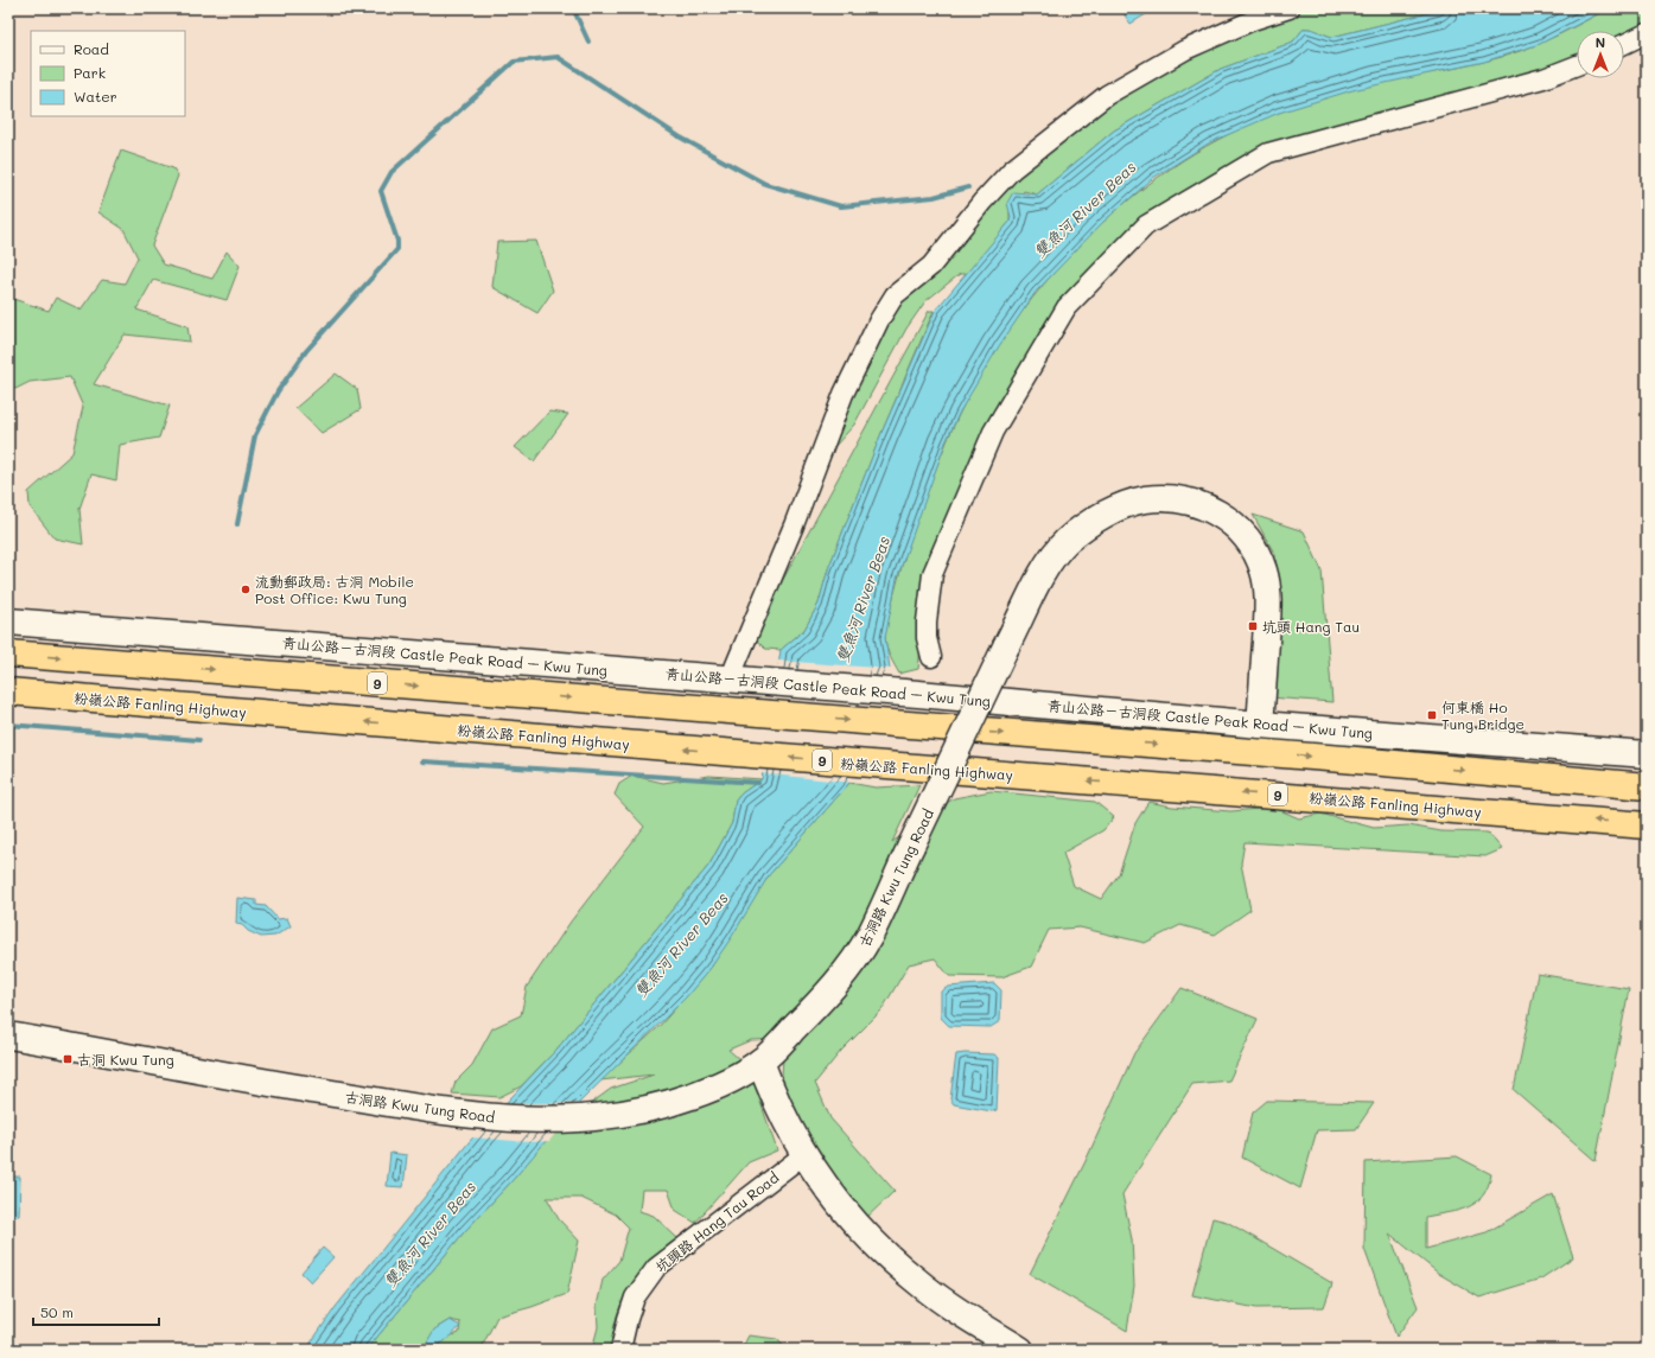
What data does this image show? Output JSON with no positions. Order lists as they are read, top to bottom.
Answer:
{
  "streets": {
    "highway": ["9", "粉嶺公路 Fanling Highway"],
    "street": ["青山公路－古洞段 Castle Peak Road – Kwu Tung", "古洞路 Kwu Tung Road", "坑頭路 Hang Tau Road"]
  },
  "crossings": [
    ["青山公路－古洞段 Castle Peak Road – Kwu Tung", "古洞路 Kwu Tung Road"]
  ],
  "water": ["雙魚河 River Beas"],
  "places": {
    "other": ["流動郵政局: 古洞 Mobile Post Office: Kwu Tung"],
    "transit": ["坑頭 Hang Tau", "何東橋 Ho Tung Bridge", "古洞 Kwu Tung"]
  },
  "legend": ["Road", "Park", "Water"],
  "scale_bar": "50 m",
  "north": "top"
}
